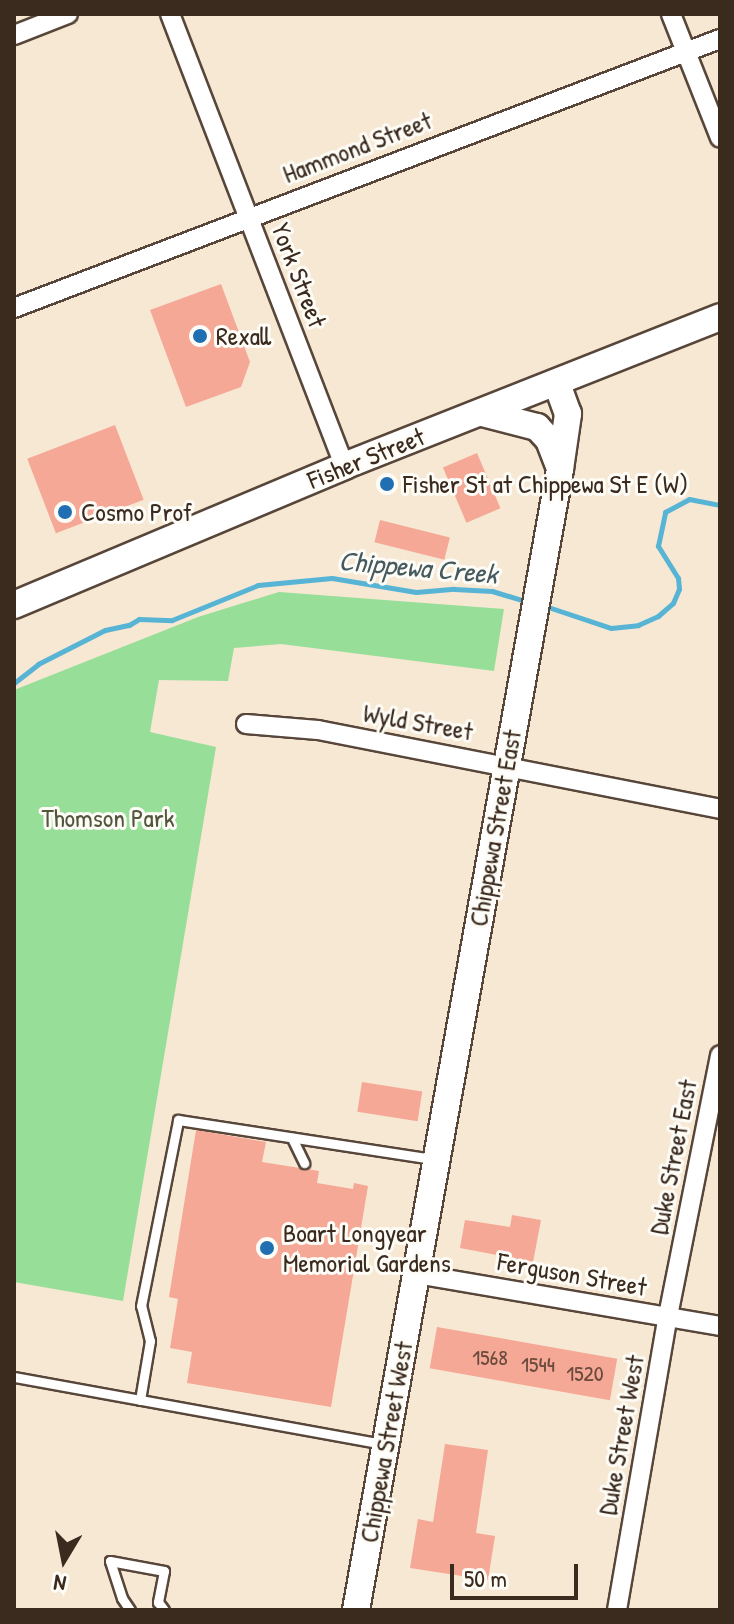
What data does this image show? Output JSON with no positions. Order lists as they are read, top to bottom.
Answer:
{
  "streets": {
    "street": [
      "Hammond Street",
      "York Street",
      "Fisher Street",
      "Wyld Street",
      "Chippewa Street East",
      "Duke Street East",
      "Ferguson Street",
      "Duke Street West",
      "Chippewa Street West"
    ]
  },
  "crossings": [
    ["Hammond Street", "York Street"],
    ["York Street", "Fisher Street"],
    ["Fisher Street", "Chippewa Street East"],
    ["Wyld Street", "Chippewa Street East"],
    ["Chippewa Street East", "Ferguson Street"],
    ["Chippewa Street East", "Chippewa Street West"],
    ["Duke Street East", "Ferguson Street"],
    ["Duke Street East", "Duke Street West"],
    ["Ferguson Street", "Duke Street West"],
    ["Ferguson Street", "Chippewa Street West"]
  ],
  "water": ["Chippewa Creek"],
  "parks": ["Thomson Park"],
  "places": [
    "Rexall",
    "Fisher St at Chippewa St E (W)",
    "Cosmo Prof",
    "Boart Longyear Memorial Gardens"
  ],
  "house_numbers": ["1568", "1544", "1520"],
  "scale_bar": "50 m",
  "north": "bottom"
}
